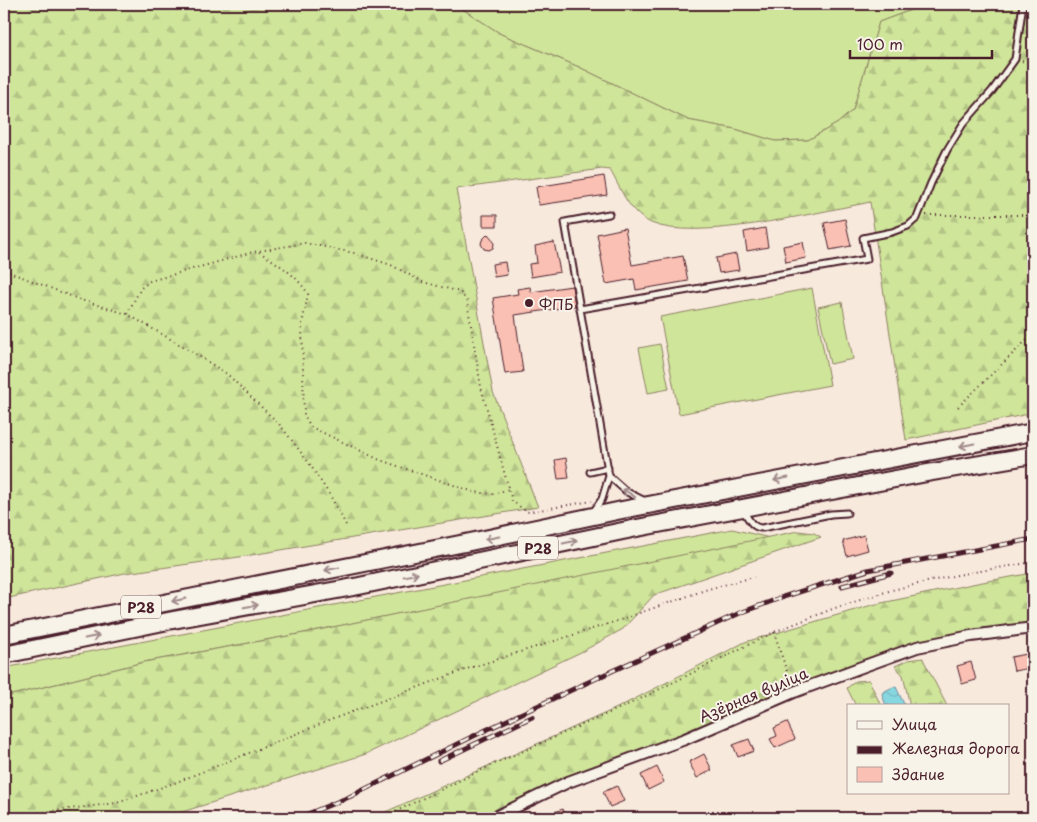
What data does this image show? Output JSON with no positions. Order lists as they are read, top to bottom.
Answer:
{
  "streets": {
    "highway": ["Р28"],
    "street": ["Азёрная вуліца"]
  },
  "places": ["ФПБ"],
  "legend": ["Улица", "Железная дорога", "Здание"],
  "scale_bar": "100 m"
}
